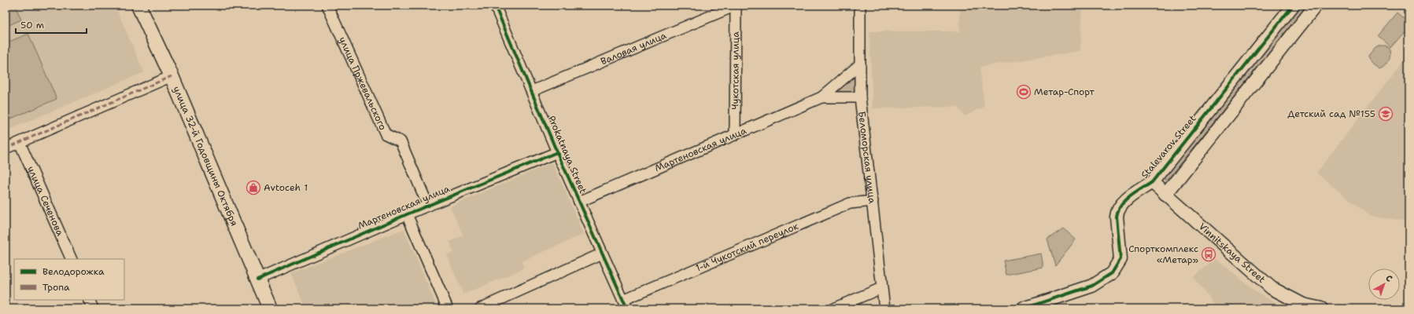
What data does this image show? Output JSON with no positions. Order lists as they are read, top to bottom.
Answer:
{
  "streets": {
    "main road": ["улица 32-й Годовщины Октября"],
    "street": [
      "Валовая улица",
      "Чукотская улица",
      "улица Пржевальского",
      "Stalevarov Street",
      "Мартеновская улица",
      "Prokatnaya Street",
      "Беломорская улица",
      "улица Сеченова",
      "1-й Чукотский переулок",
      "Vinnitskaya Street"
    ]
  },
  "crossings": [
    ["Валовая улица", "Чукотская улица"],
    ["Валовая улица", "Prokatnaya Street"],
    ["Чукотская улица", "Мартеновская улица"],
    ["улица Пржевальского", "Мартеновская улица"],
    ["Stalevarov Street", "Vinnitskaya Street"],
    ["Мартеновская улица", "Prokatnaya Street"],
    ["Мартеновская улица", "улица 32-й Годовщины Октября"],
    ["Prokatnaya Street", "1-й Чукотский переулок"],
    ["Беломорская улица", "1-й Чукотский переулок"]
  ],
  "places": {
    "sports": ["Метар-Спорт"],
    "school or university": ["Детский сад №155"],
    "shop": ["Avtoceh 1"],
    "bus stop": ["Спорткомплекс «Метар»"]
  },
  "legend": ["Велодорожка", "Тропа"],
  "scale_bar": "50 m",
  "north": "top right"
}
